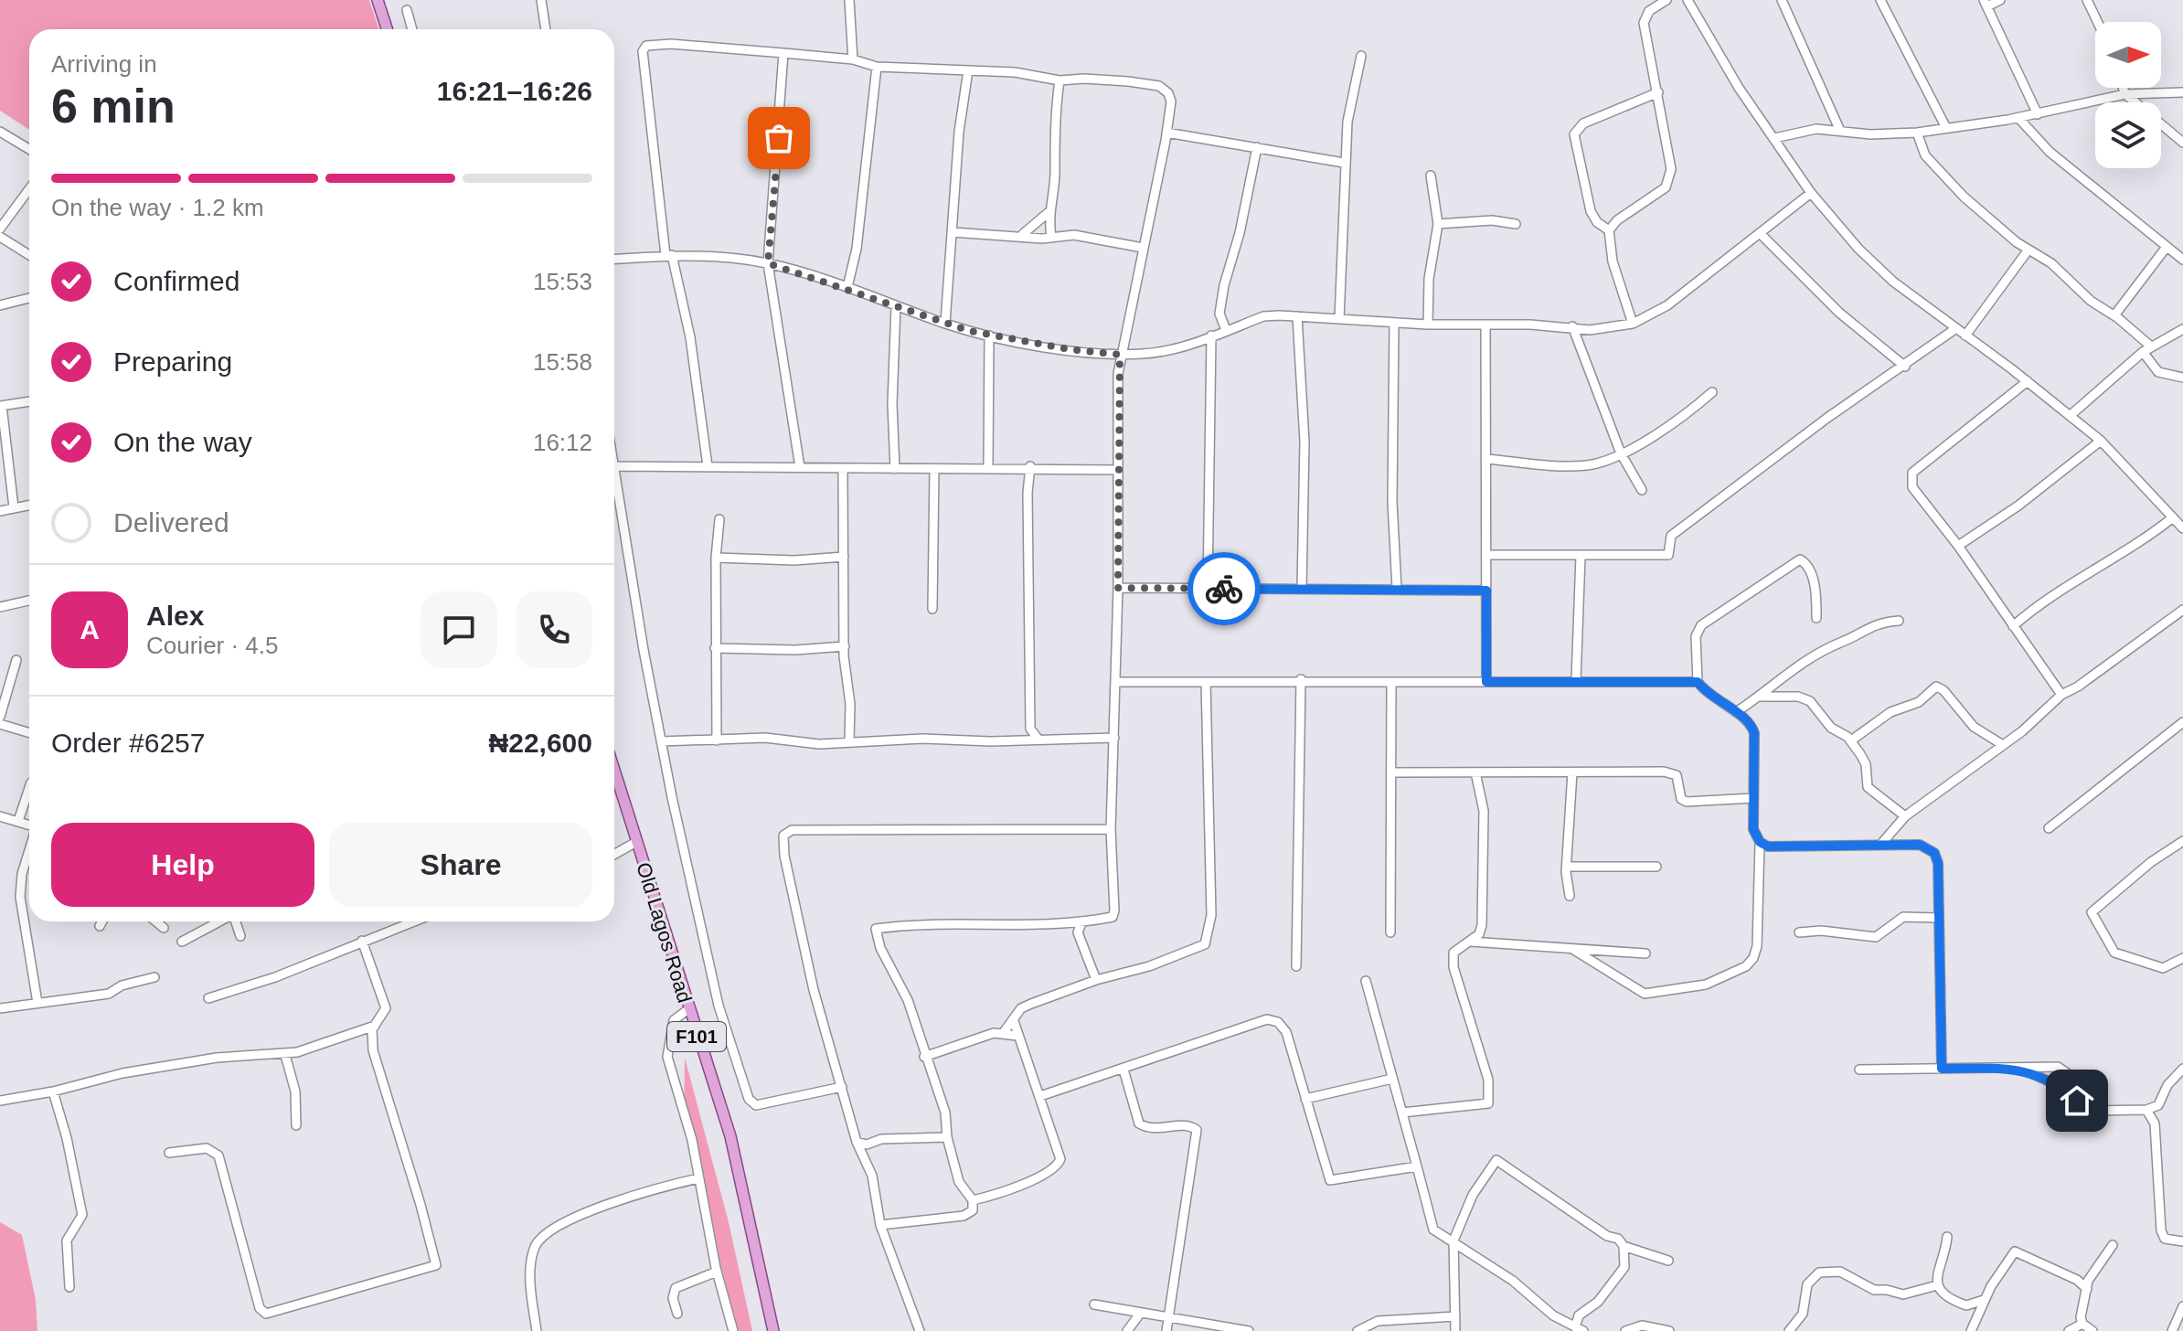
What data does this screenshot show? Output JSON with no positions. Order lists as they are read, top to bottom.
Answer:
{
  "streets": {
    "main road": ["Old Lagos Road", "F101"]
  },
  "north": "right",
  "page": {
    "heading": ["6 min", "Arriving in", "16:21–16:26"],
    "panel": [
      "Alex",
      "Courier · 4.5",
      "Order #6257",
      "₦22,600"
    ],
    "bar": "On the way · 1.2 km",
    "list": [
      ["Confirmed", "15:53"],
      ["Preparing", "15:58"],
      ["On the way", "16:12"],
      "Delivered"
    ],
    "round": "A",
    "buttons": ["Help", "Share"]
  }
}
